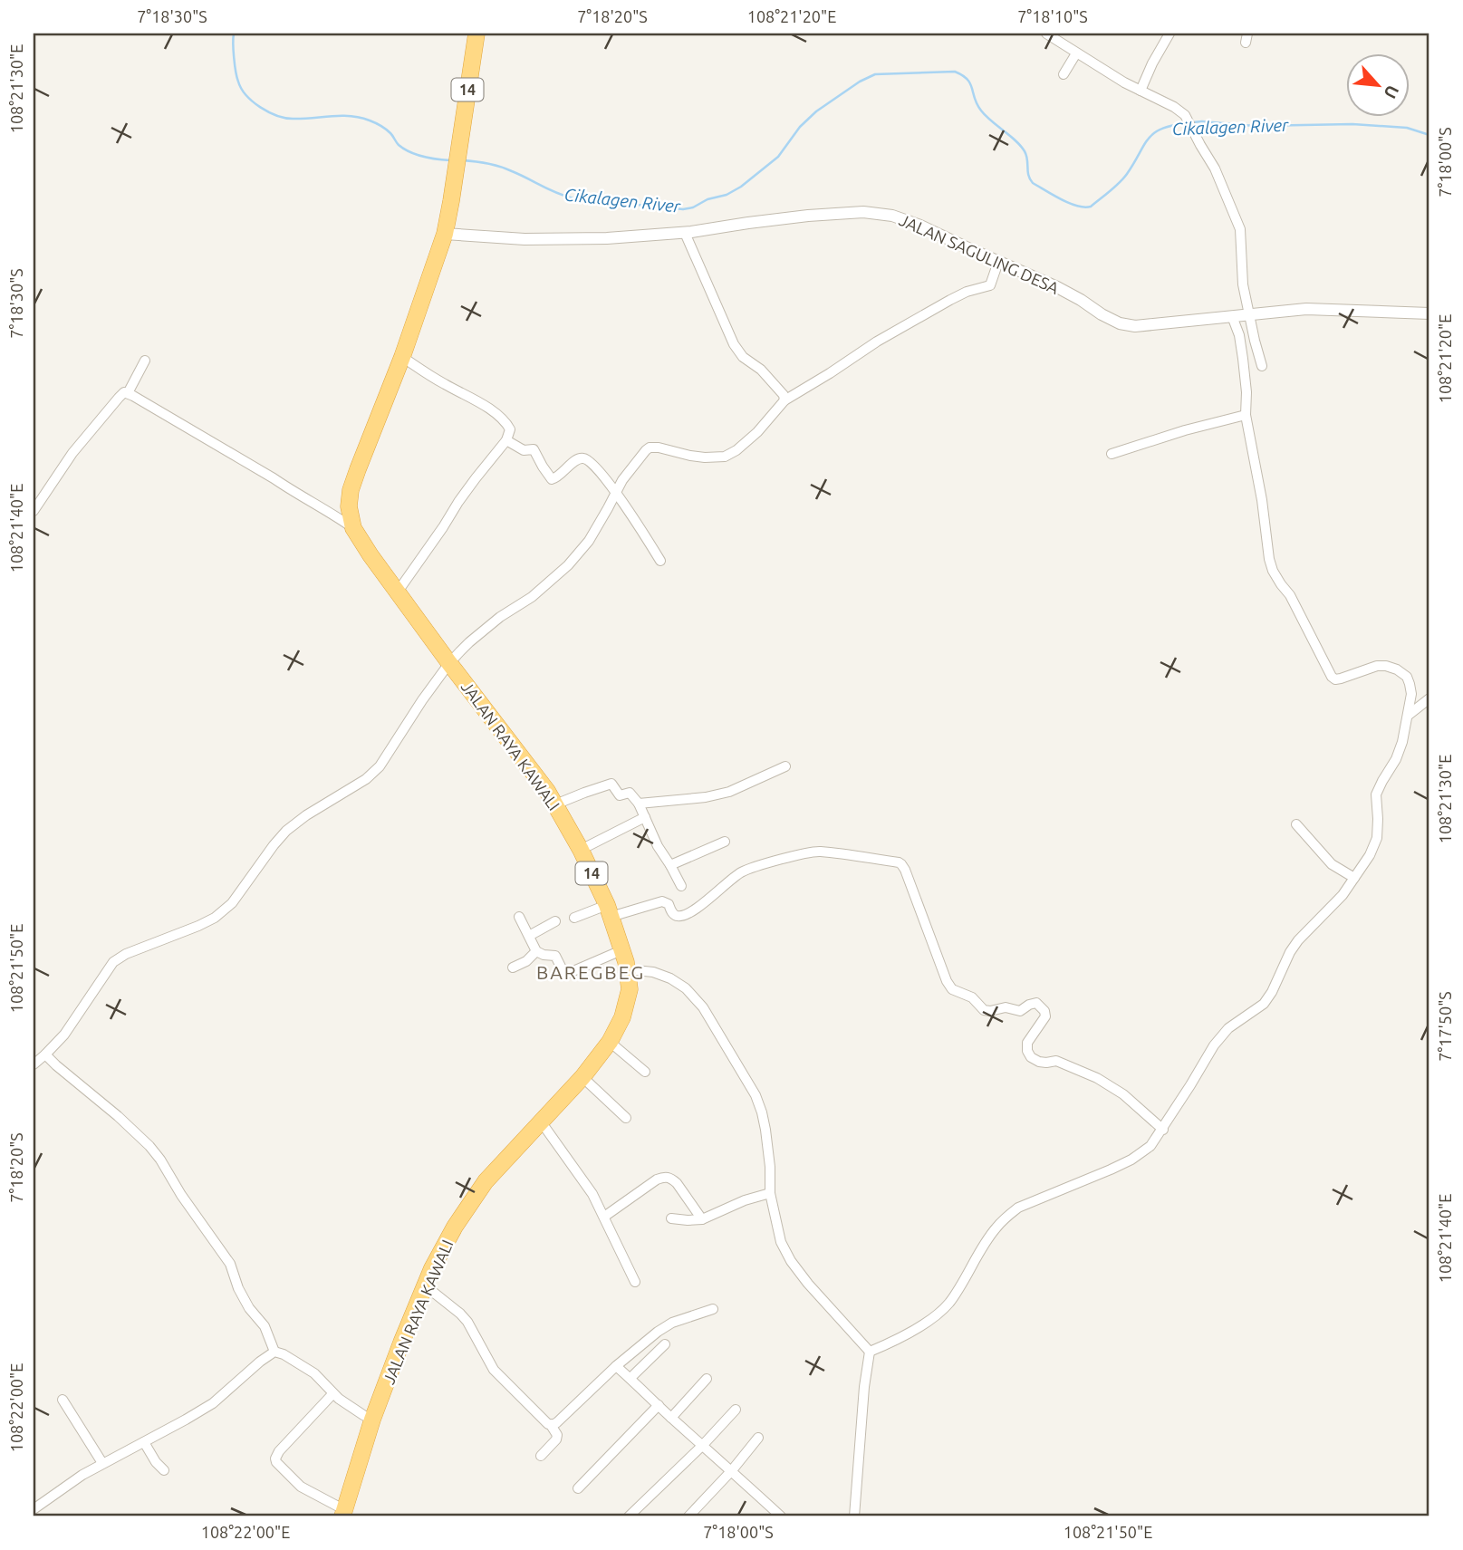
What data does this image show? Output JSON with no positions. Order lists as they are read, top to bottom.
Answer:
{
  "streets": {
    "highway": ["14", "JALAN RAYA KAWALI"],
    "street": ["JALAN SAGULING DESA"]
  },
  "crossings": [
    ["14", "JALAN SAGULING DESA"],
    ["14", "JALAN RAYA KAWALI"],
    ["JALAN SAGULING DESA", "JALAN RAYA KAWALI"]
  ],
  "districts": ["BAREGBEG"],
  "water": ["Cikalagen River"],
  "north": "bottom right",
  "coordinates": [
    "7°18'30\"S",
    "7°18'20\"S",
    "108°21'20\"E",
    "7°18'10\"S",
    "108°21'30\"E",
    "7°18'00\"S",
    "108°21'40\"E",
    "108°21'50\"E",
    "7°17'50\"S",
    "108°22'00\"E"
  ]
}
